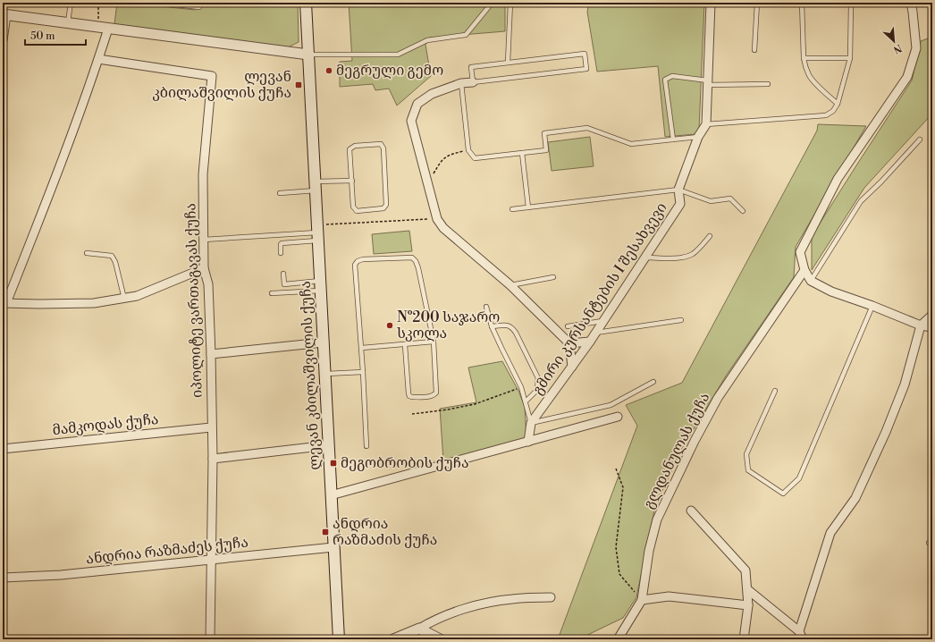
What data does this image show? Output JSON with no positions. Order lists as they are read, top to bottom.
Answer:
{
  "streets": {
    "main road": ["ლევან კბილაშვილის ქუჩა"],
    "street": [
      "გმირი კურსანტების I შესახვევი",
      "იპოლიტე ვართაგავას ქუჩა",
      "მამკოდას ქუჩა",
      "გლდანულას ქუჩა",
      "ანდრია რაზმაძეს ქუჩა"
    ]
  },
  "crossings": [
    ["იპოლიტე ვართაგავას ქუჩა", "მამკოდას ქუჩა"],
    ["იპოლიტე ვართაგავას ქუჩა", "ანდრია რაზმაძეს ქუჩა"],
    ["ლევან კბილაშვილის ქუჩა", "ანდრია რაზმაძეს ქუჩა"]
  ],
  "places": {
    "other": ["მეგრული გემო", "№200 საჯარო სკოლა"],
    "transit": ["ლევან კბილაშვილის ქუჩა", "მეგობრობის ქუჩა", "ანდრია რაზმაძის ქუჩა"]
  },
  "scale_bar": "50 m",
  "north": "bottom right"
}
